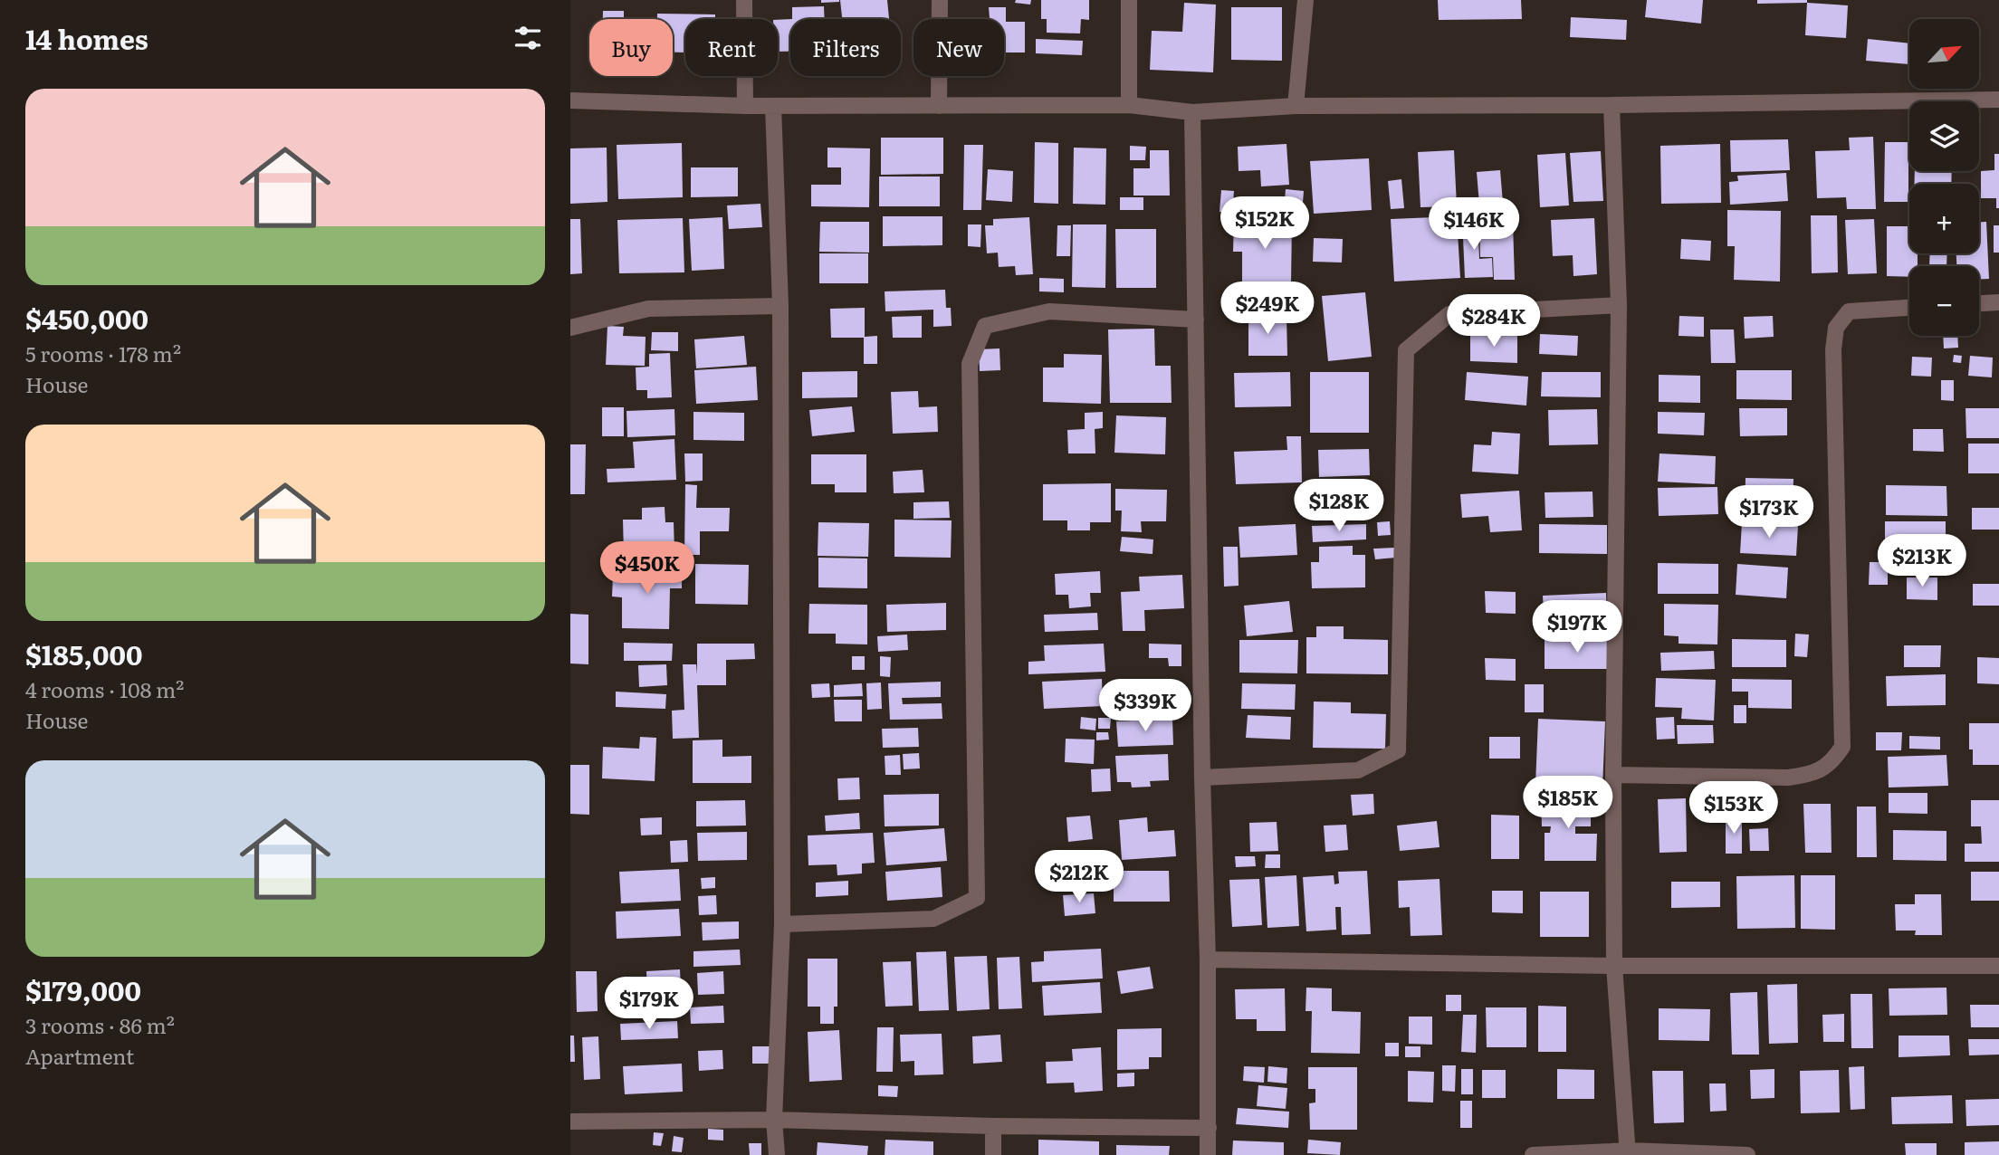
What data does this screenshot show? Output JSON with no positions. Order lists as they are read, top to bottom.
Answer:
{
  "north": "top right",
  "page": {
    "heading": "14 homes",
    "map_buttons": ["+", "−"],
    "chip": [
      "Buy",
      "Rent",
      "Filters",
      "New"
    ],
    "list": [
      {
        "name": "$450,000",
        "note": "5 rooms · 178 m² · House"
      },
      {
        "name": "$185,000",
        "note": "4 rooms · 108 m² · House"
      },
      {
        "name": "$179,000",
        "note": "3 rooms · 86 m² · Apartment"
      }
    ],
    "price": [
      "$152K",
      "$146K",
      "$249K",
      "$284K",
      "$128K",
      "$173K",
      "$213K",
      "$450K",
      "$197K",
      "$339K",
      "$185K",
      "$153K",
      "$212K",
      "$179K"
    ]
  }
}
